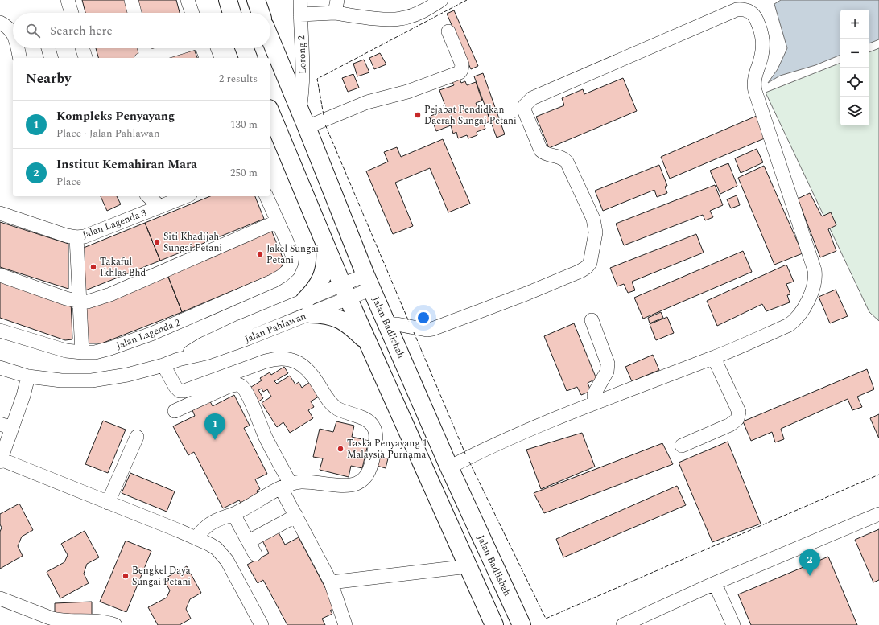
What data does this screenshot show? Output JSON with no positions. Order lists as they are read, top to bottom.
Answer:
{
  "streets": {
    "main road": ["Jalan Badlishah"],
    "street": [
      "Lorong 2",
      "Jalan Lagenda 3",
      "Jalan Pahlawan",
      "Jalan Lagenda 2"
    ]
  },
  "crossings": [
    ["Lorong 2", "Jalan Badlishah"],
    ["Jalan Pahlawan", "Jalan Badlishah"]
  ],
  "places": [
    "Pejabat Pendidkan Daerah Sungai Petani",
    "Siti Khadijah Sungai Petani",
    "Jakel Sungai Petani",
    "Takaful Ikhlas Bhd",
    "Taska Penyayang 1 Malaysia Purnama",
    "Bengkel Daya Sungai Petani"
  ],
  "page": {
    "map_buttons": ["+", "−"],
    "search": "Search here",
    "heading": ["Nearby", "2 results"],
    "list": [
      {
        "mark": "1",
        "name": "Kompleks Penyayang",
        "note": "Place · Jalan Pahlawan",
        "value": "130 m"
      },
      {
        "mark": "2",
        "name": "Institut Kemahiran Mara",
        "note": "Place",
        "value": "250 m"
      }
    ],
    "pins": ["1", "2"]
  }
}
